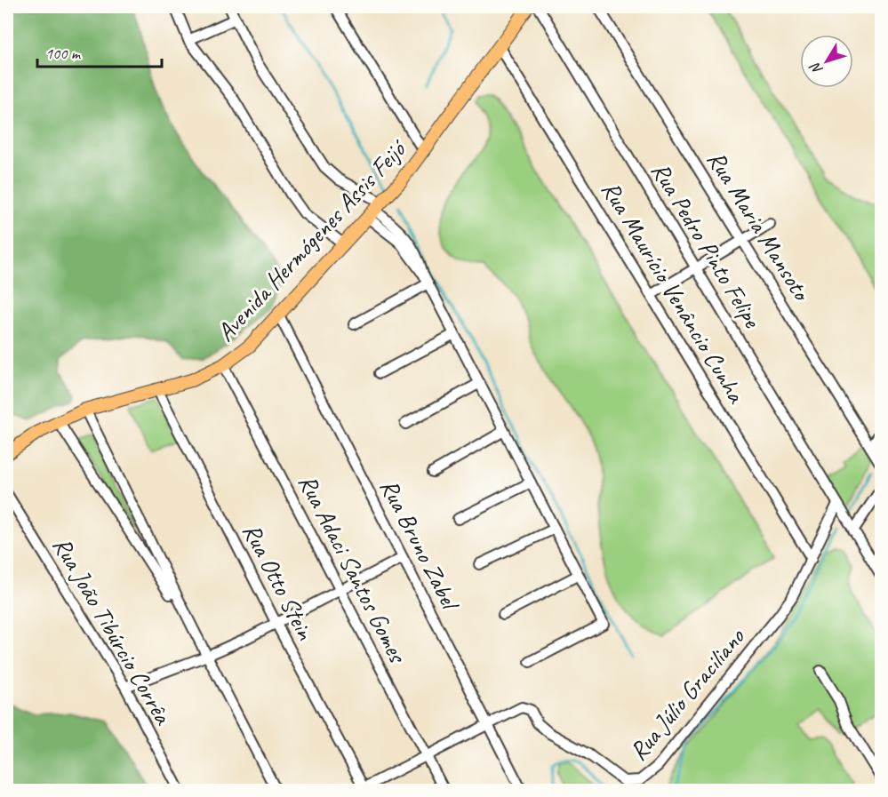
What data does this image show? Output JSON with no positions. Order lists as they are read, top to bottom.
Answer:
{
  "streets": {
    "main road": ["Avenida Hermógenes Assis Feijó"],
    "street": [
      "Rua Maria Mansoto",
      "Rua Pedro Pinto Felipe",
      "Rua Maurício Venâncio Cunha",
      "Rua Bruno Zabel",
      "Rua Adaci Santos Gomes",
      "Rua Otto Stein",
      "Rua João Tibúrcio Corrêa",
      "Rua Júlio Graciliano"
    ]
  },
  "crossings": [
    ["Avenida Hermógenes Assis Feijó", "Rua Maurício Venâncio Cunha"],
    ["Avenida Hermógenes Assis Feijó", "Rua Bruno Zabel"],
    ["Avenida Hermógenes Assis Feijó", "Rua Adaci Santos Gomes"],
    ["Avenida Hermógenes Assis Feijó", "Rua Otto Stein"],
    ["Rua Pedro Pinto Felipe", "Rua Júlio Graciliano"],
    ["Rua Maurício Venâncio Cunha", "Rua Júlio Graciliano"],
    ["Rua Bruno Zabel", "Rua Júlio Graciliano"]
  ],
  "scale_bar": "100 m",
  "north": "bottom left"
}
